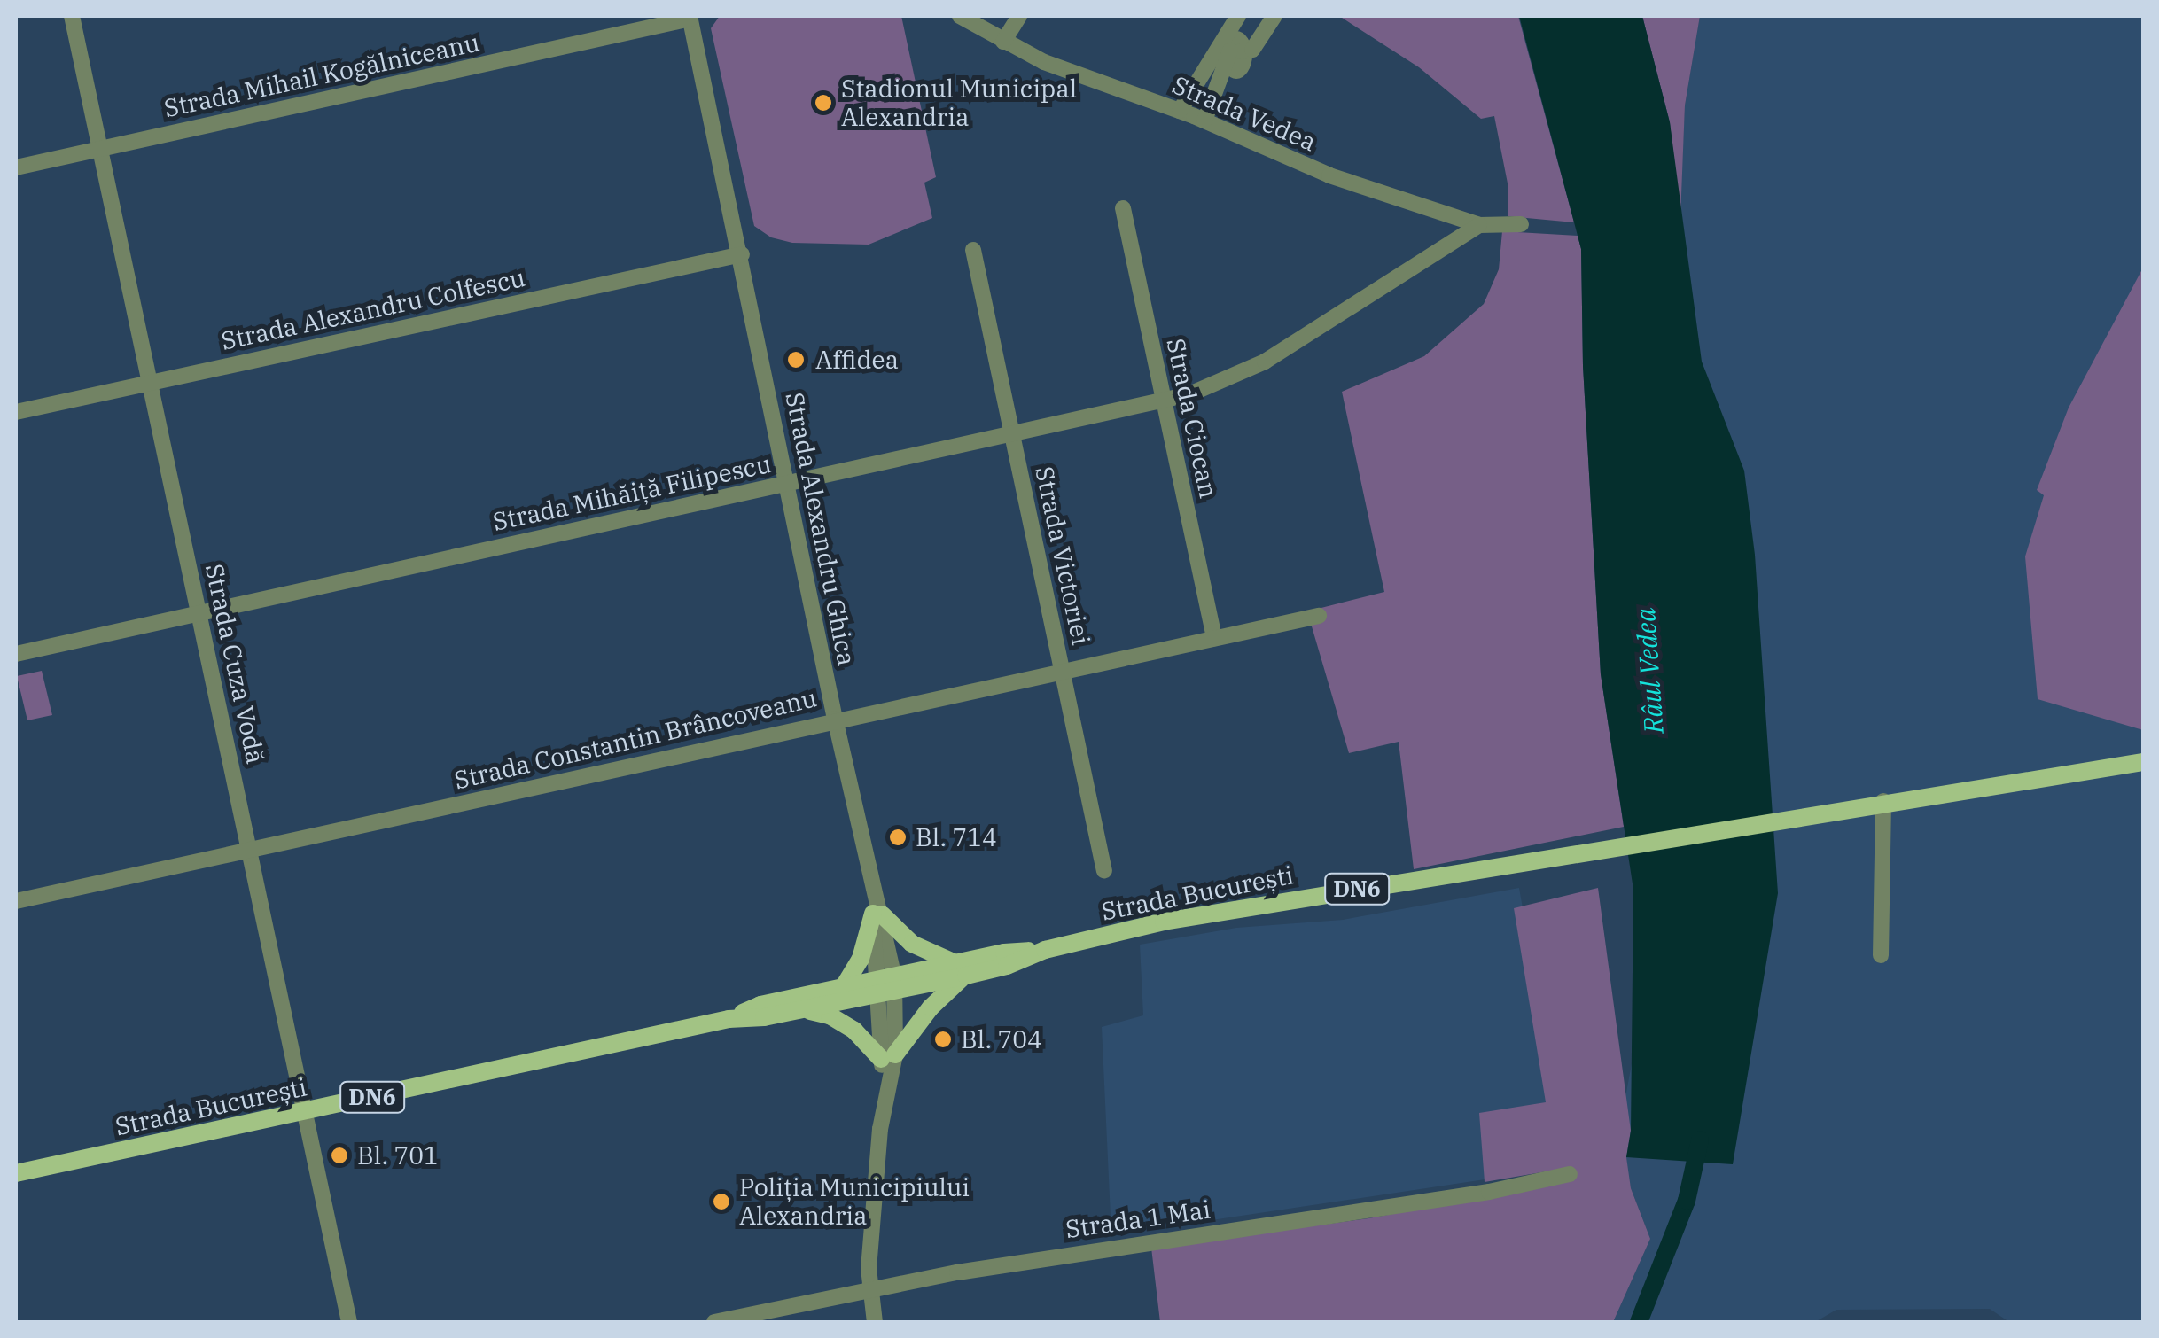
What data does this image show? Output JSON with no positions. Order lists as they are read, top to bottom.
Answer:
{
  "streets": {
    "main road": ["DN6", "Strada București"],
    "street": [
      "Strada Mihail Kogălniceanu",
      "Strada Vedea",
      "Strada Alexandru Colfescu",
      "Strada Ciocan",
      "Strada Mihăiță Filipescu",
      "Strada Alexandru Ghica",
      "Strada Victoriei",
      "Strada Cuza Vodă",
      "Strada Constantin Brâncoveanu",
      "Strada 1 Mai"
    ]
  },
  "crossings": [
    ["Strada Mihail Kogălniceanu", "Strada Alexandru Ghica"],
    ["Strada Mihail Kogălniceanu", "Strada Cuza Vodă"],
    ["Strada Vedea", "Strada Mihăiță Filipescu"],
    ["Strada Alexandru Colfescu", "Strada Alexandru Ghica"],
    ["Strada Alexandru Colfescu", "Strada Cuza Vodă"],
    ["Strada Ciocan", "Strada Mihăiță Filipescu"],
    ["Strada Ciocan", "Strada Constantin Brâncoveanu"],
    ["Strada Mihăiță Filipescu", "Strada Alexandru Ghica"],
    ["Strada Mihăiță Filipescu", "Strada Victoriei"],
    ["Strada Mihăiță Filipescu", "Strada Cuza Vodă"],
    ["Strada Alexandru Ghica", "Strada Constantin Brâncoveanu"],
    ["Strada Alexandru Ghica", "Strada București"],
    ["Strada Alexandru Ghica", "Strada 1 Mai"],
    ["Strada Victoriei", "Strada Constantin Brâncoveanu"],
    ["Strada Cuza Vodă", "Strada Constantin Brâncoveanu"],
    ["Strada Cuza Vodă", "Strada București"],
    ["DN6", "Strada București"]
  ],
  "water": ["Râul Vedea"],
  "places": [
    "Stadionul Municipal Alexandria",
    "Affidea",
    "Bl. 714",
    "Bl. 704",
    "Bl. 701",
    "Poliția Municipiului Alexandria"
  ]
}
